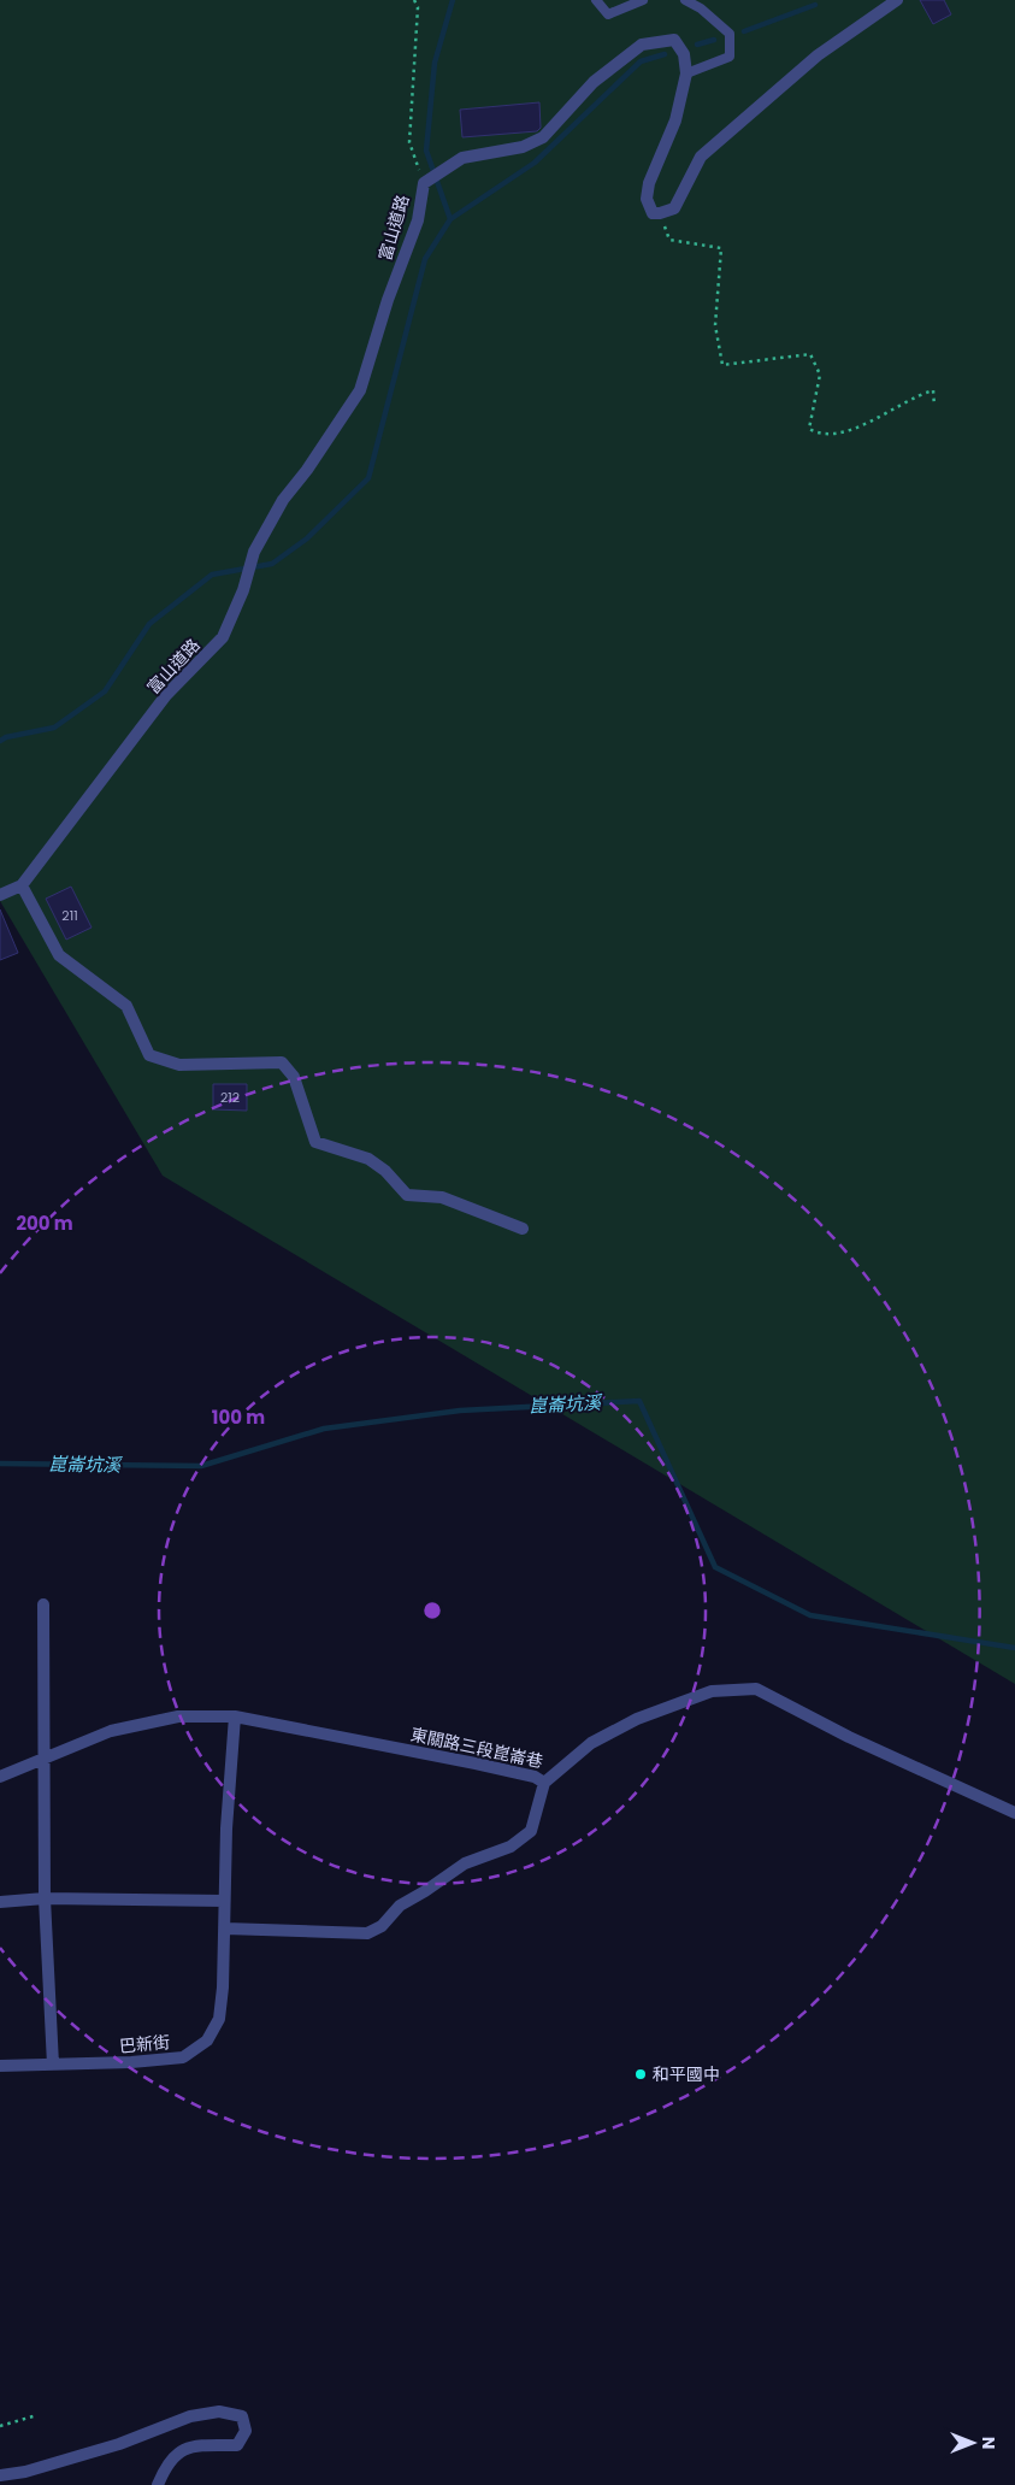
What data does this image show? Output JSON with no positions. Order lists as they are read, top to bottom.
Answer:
{
  "streets": {
    "street": ["富山道路", "東關路三段崑崙巷", "巴新街"]
  },
  "crossings": [
    ["東關路三段崑崙巷", "巴新街"]
  ],
  "water": ["崑崙坑溪"],
  "places": ["和平國中"],
  "house_numbers": ["211", "212"],
  "north": "right",
  "rings": ["200 m", "100 m"]
}
